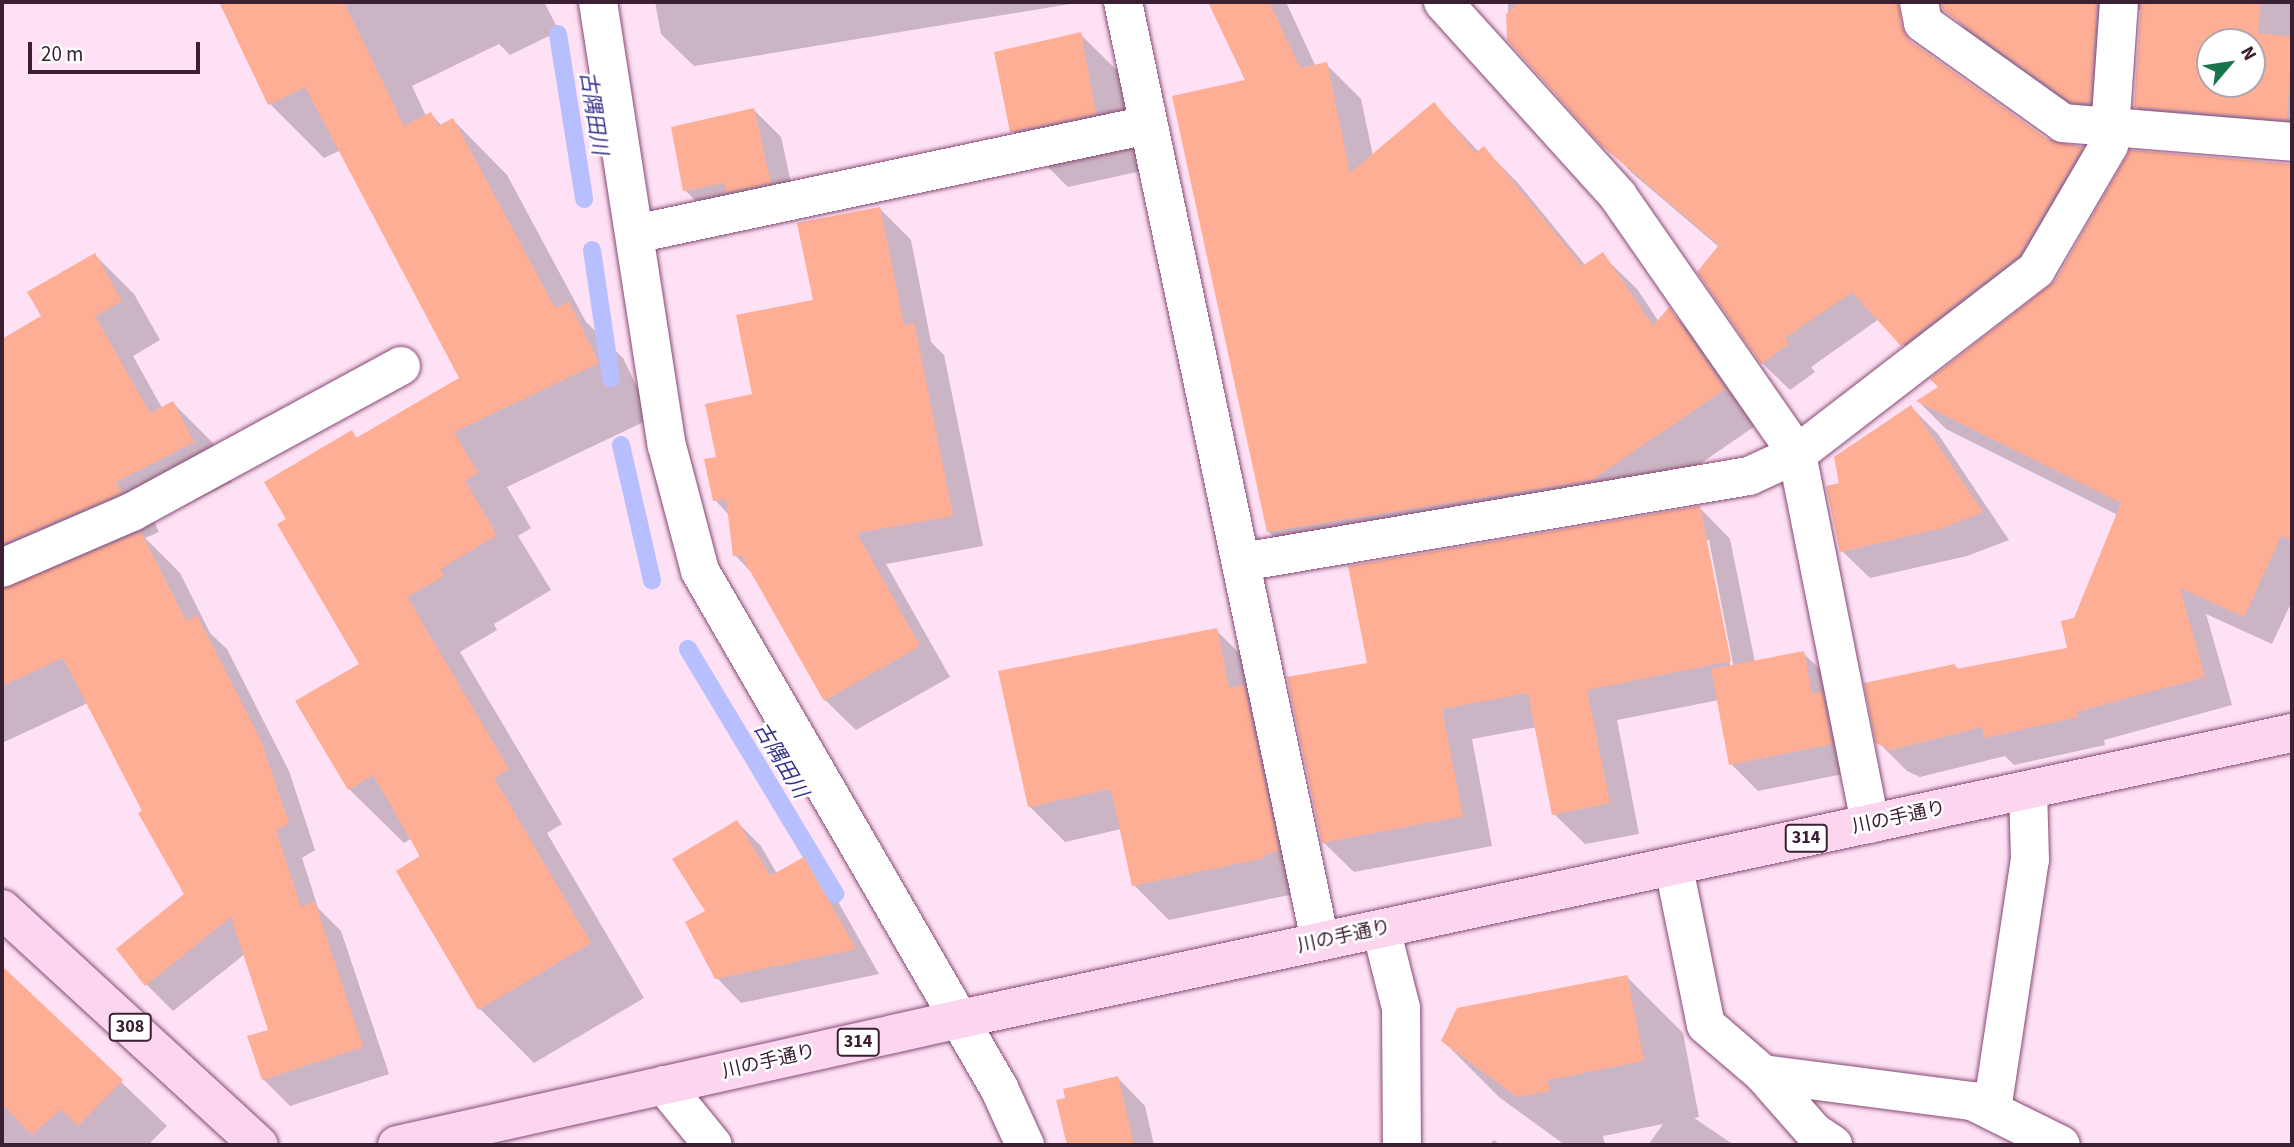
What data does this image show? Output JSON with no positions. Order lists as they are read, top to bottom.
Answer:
{
  "streets": {
    "main road": ["川の手通り", "314", "308"]
  },
  "water": ["古隅田川"],
  "scale_bar": "20 m",
  "north": "top right"
}
